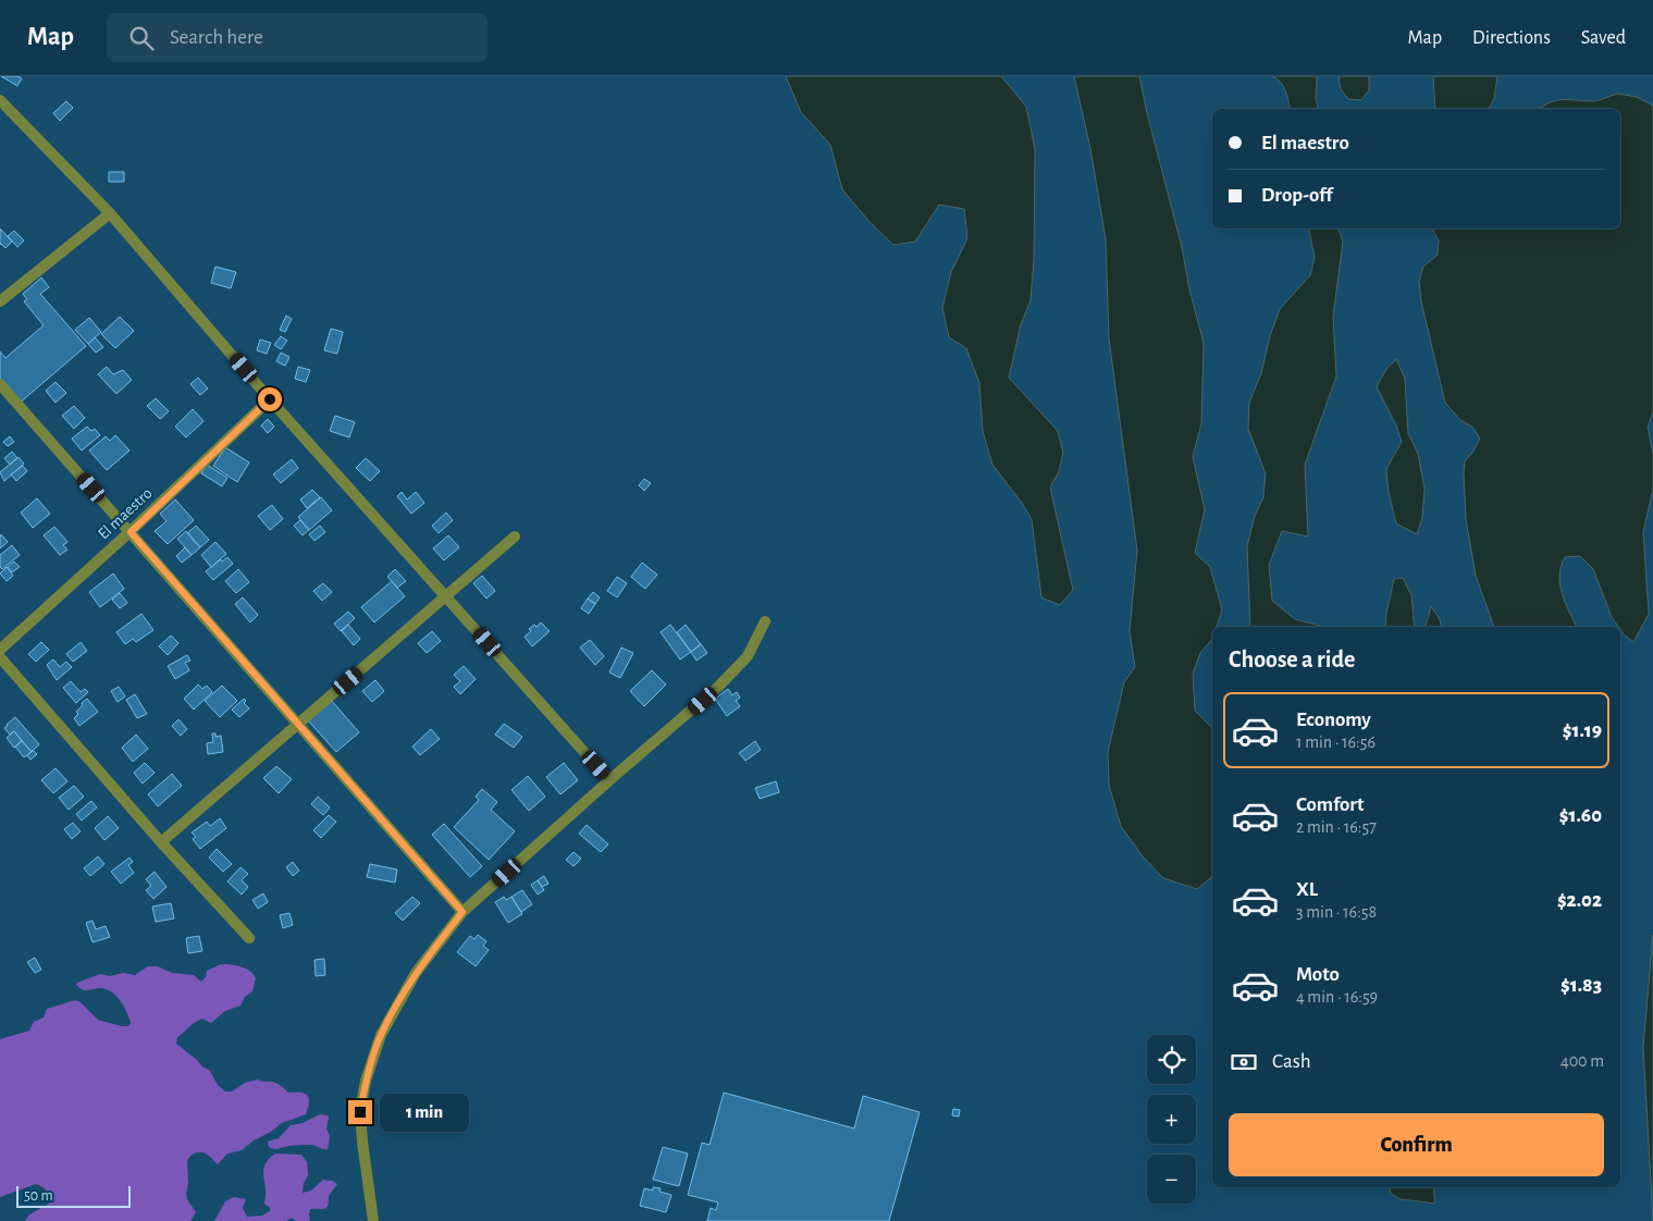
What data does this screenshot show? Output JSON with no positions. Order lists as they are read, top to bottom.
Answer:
{
  "streets": {
    "street": ["El maestro"]
  },
  "scale_bar": "50 m",
  "page": {
    "header": "Map",
    "search": "Search here",
    "nav": ["Map", "Directions", "Saved"],
    "banner": ["El maestro", "Drop-off"],
    "heading": "Choose a ride",
    "list": [
      {
        "name": "Economy",
        "note": "1 min · 16:56",
        "value": "$1.19"
      },
      {
        "name": "Comfort",
        "note": "2 min · 16:57",
        "value": "$1.60"
      },
      {
        "name": "XL",
        "note": "3 min · 16:58",
        "value": "$2.02"
      },
      {
        "name": "Moto",
        "note": "4 min · 16:59",
        "value": "$1.83"
      }
    ],
    "pay": ["Cash", "400 m"],
    "map_buttons": ["+", "−"],
    "bubble": "1 min",
    "buttons": "Confirm",
    "scale": "50 m"
  }
}
